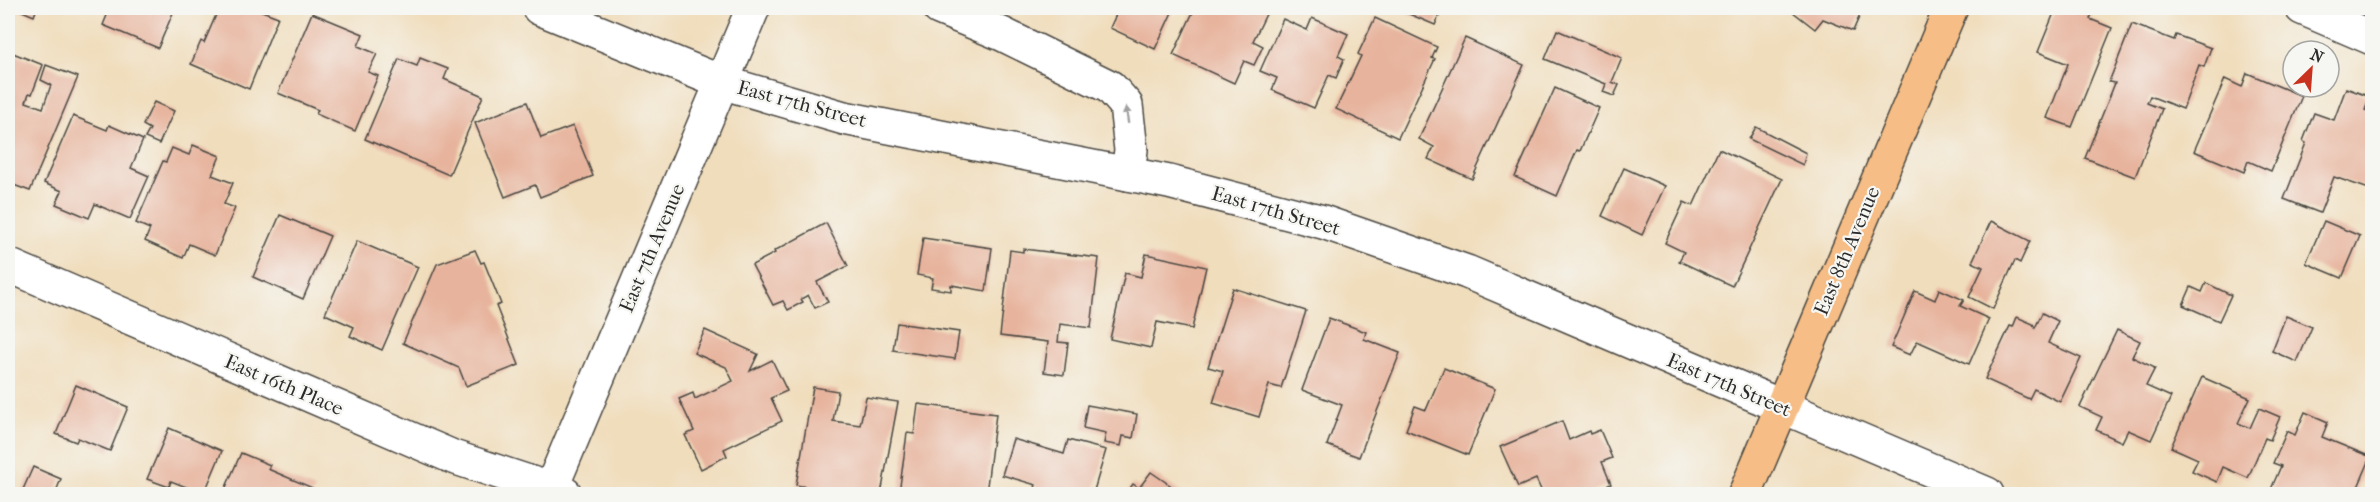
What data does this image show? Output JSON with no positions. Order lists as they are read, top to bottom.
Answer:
{
  "streets": {
    "main road": ["East 8th Avenue"],
    "street": ["East 17th Street", "East 7th Avenue", "East 16th Place"]
  },
  "crossings": [
    ["East 17th Street", "East 7th Avenue"],
    ["East 17th Street", "East 8th Avenue"],
    ["East 7th Avenue", "East 16th Place"]
  ],
  "north": "top right"
}
